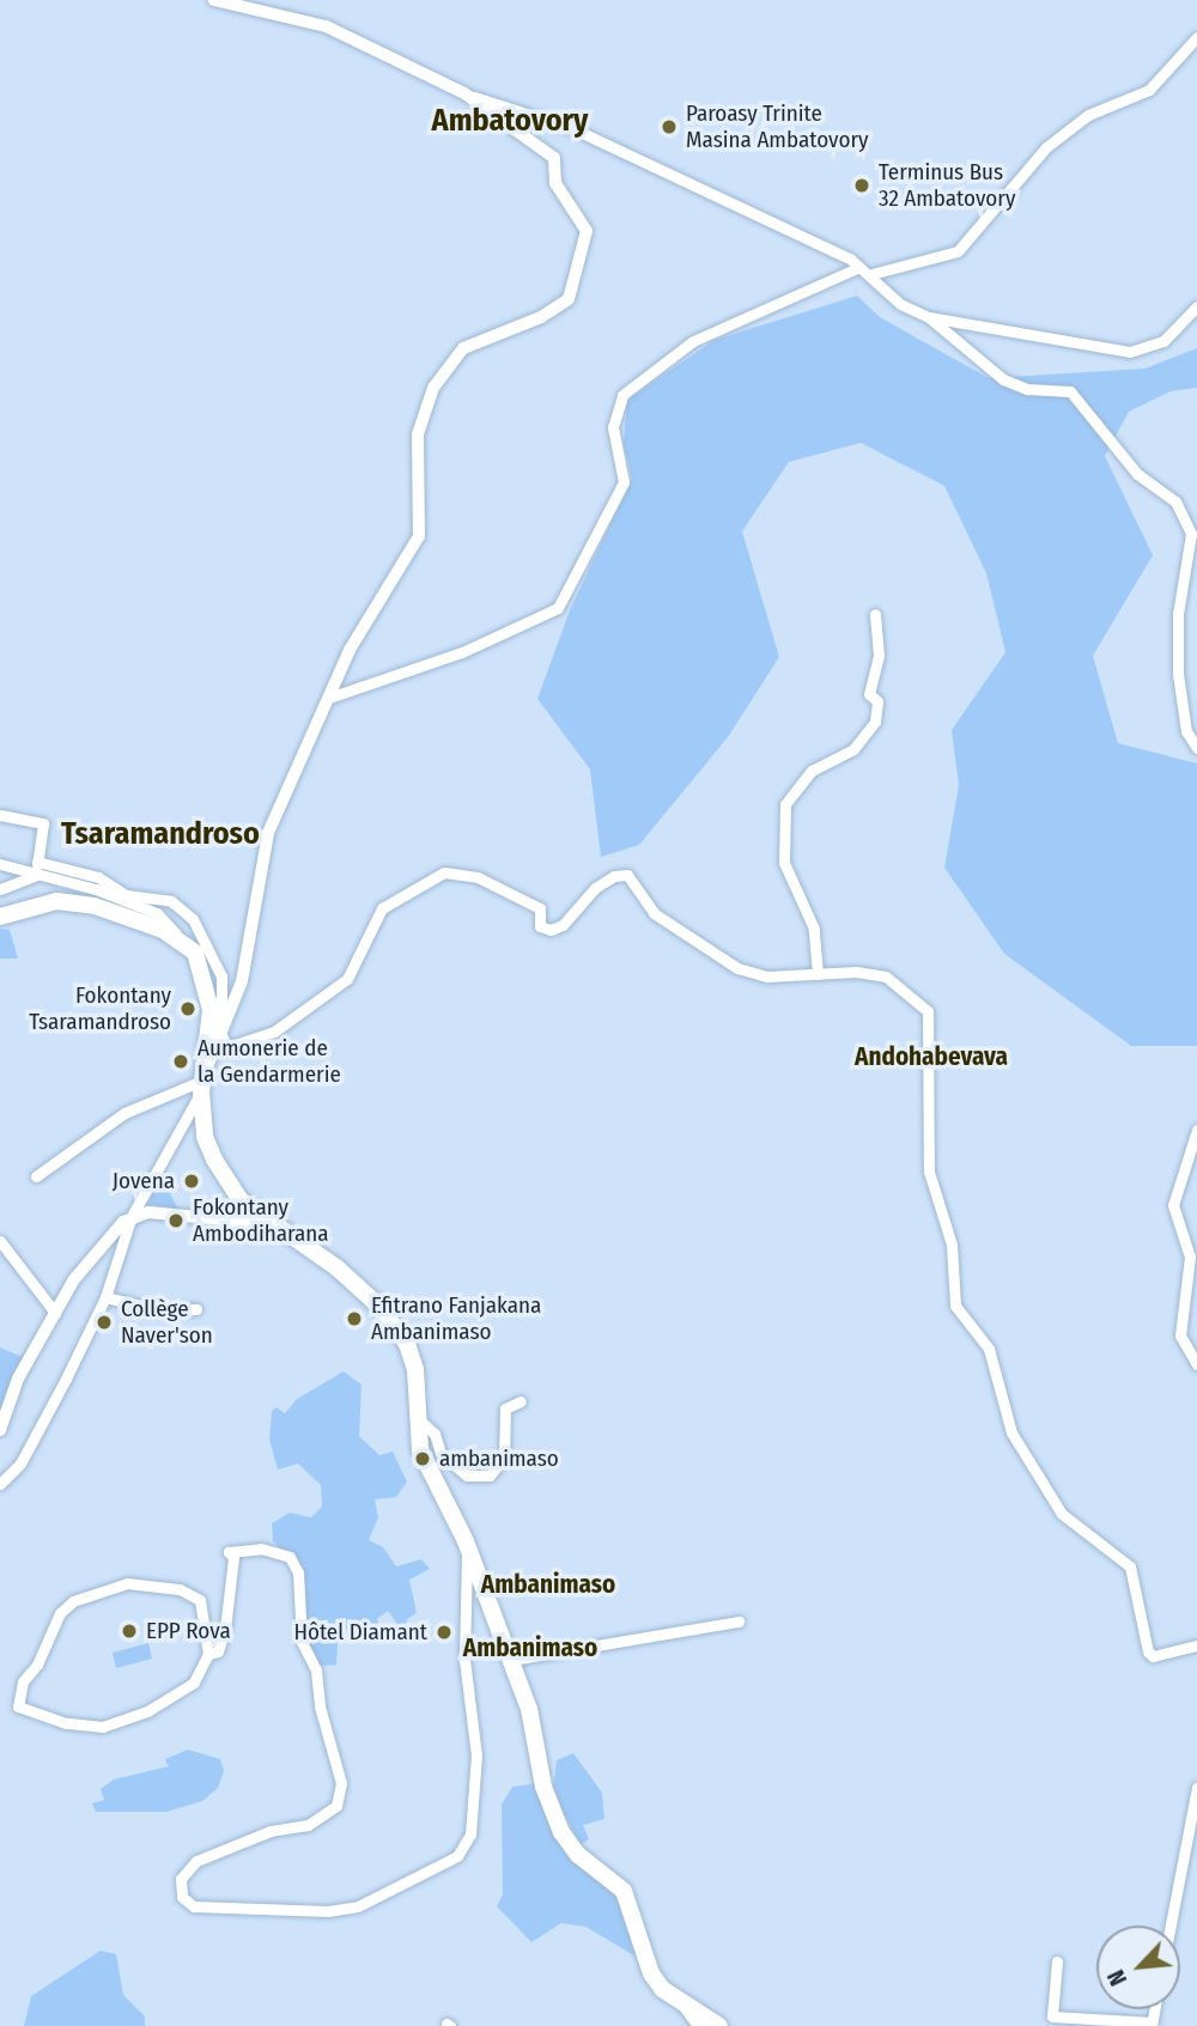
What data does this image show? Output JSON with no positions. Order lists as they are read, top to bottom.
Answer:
{
  "districts": [
    "Ambatovory",
    "Tsaramandroso",
    "Andohabevava",
    "Ambanimaso",
    "Ambanimaso"
  ],
  "places": [
    "Paroasy Trinite Masina Ambatovory",
    "Terminus Bus 32 Ambatovory",
    "Fokontany Tsaramandroso",
    "Aumonerie de la Gendarmerie",
    "Jovena",
    "Fokontany Ambodiharana",
    "Efitrano Fanjakana Ambanimaso",
    "Collège Naver'son",
    "ambanimaso",
    "EPP Rova",
    "Hôtel Diamant"
  ],
  "north": "bottom left"
}
